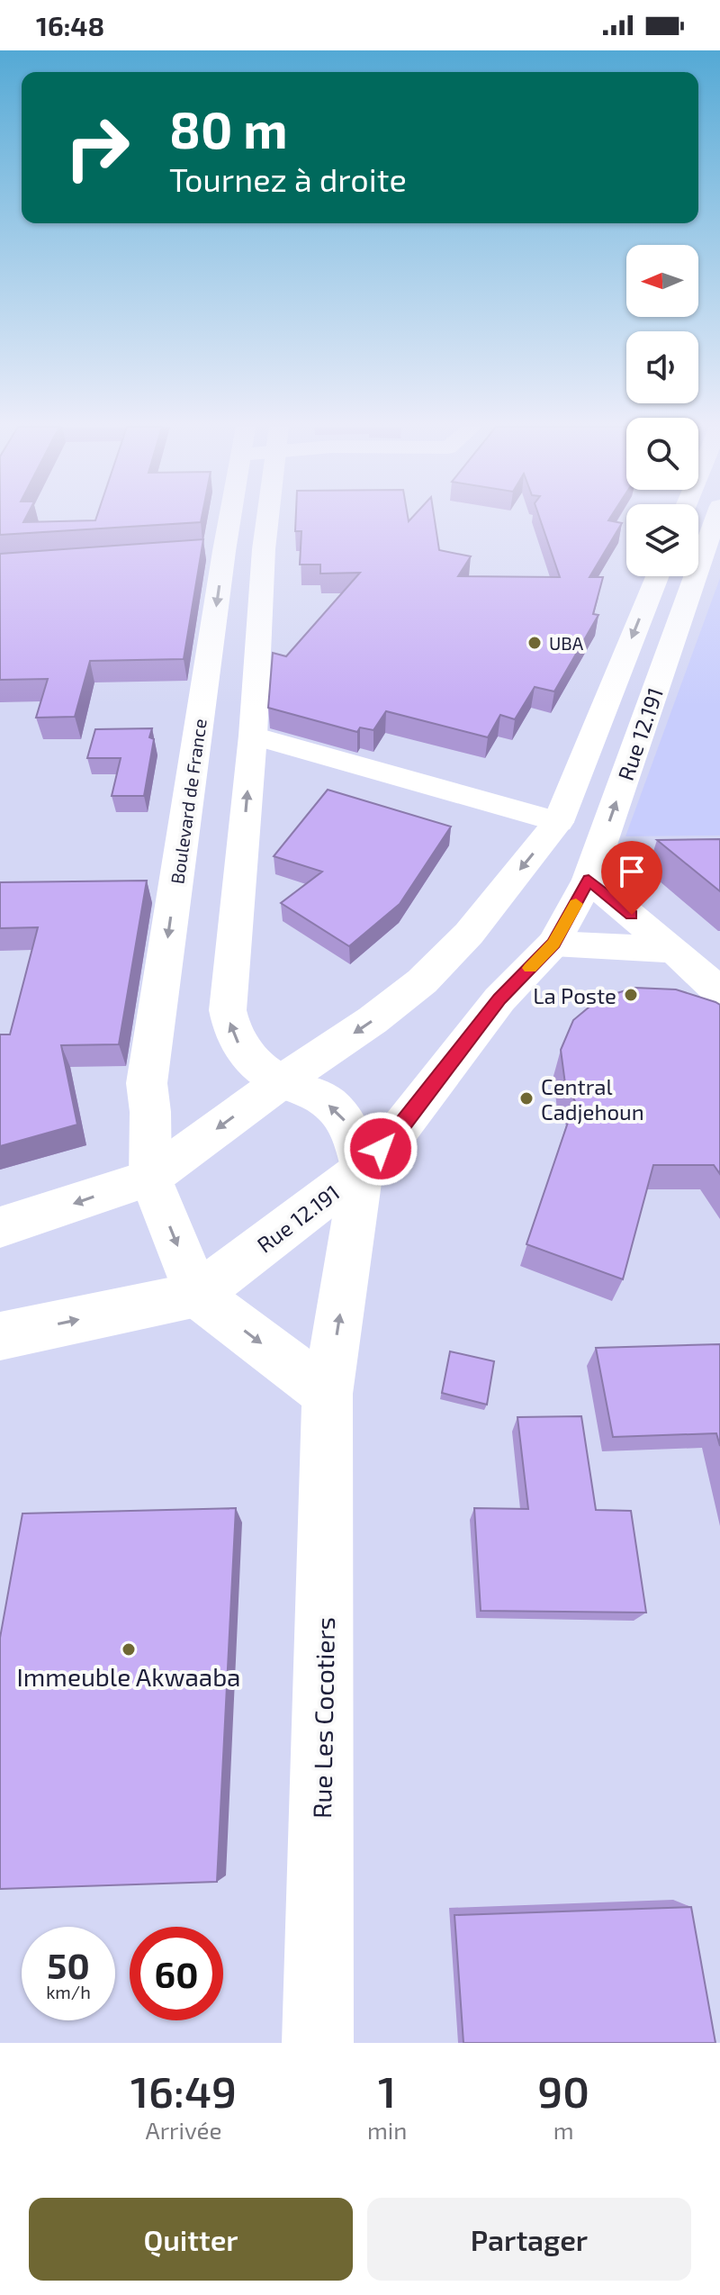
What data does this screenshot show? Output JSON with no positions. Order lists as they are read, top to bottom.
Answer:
{
  "streets": {
    "street": ["Rue 12.191", "Boulevard de France", "Rue Les Cocotiers"]
  },
  "crossings": [
    ["Rue 12.191", "Boulevard de France"],
    ["Rue 12.191", "Rue Les Cocotiers"]
  ],
  "places": [
    "UBA",
    "La Poste",
    "Central Cadjehoun",
    "Immeuble Akwaaba"
  ],
  "north": "left",
  "page": {
    "status": "16:48",
    "turn": ["80 m", "Tournez à droite"],
    "speed": "50 km/h",
    "limit": "60",
    "eta": [
      "16:49",
      "Arrivée",
      "1",
      "min",
      "90",
      "m"
    ],
    "buttons": ["Quitter", "Partager"]
  }
}
